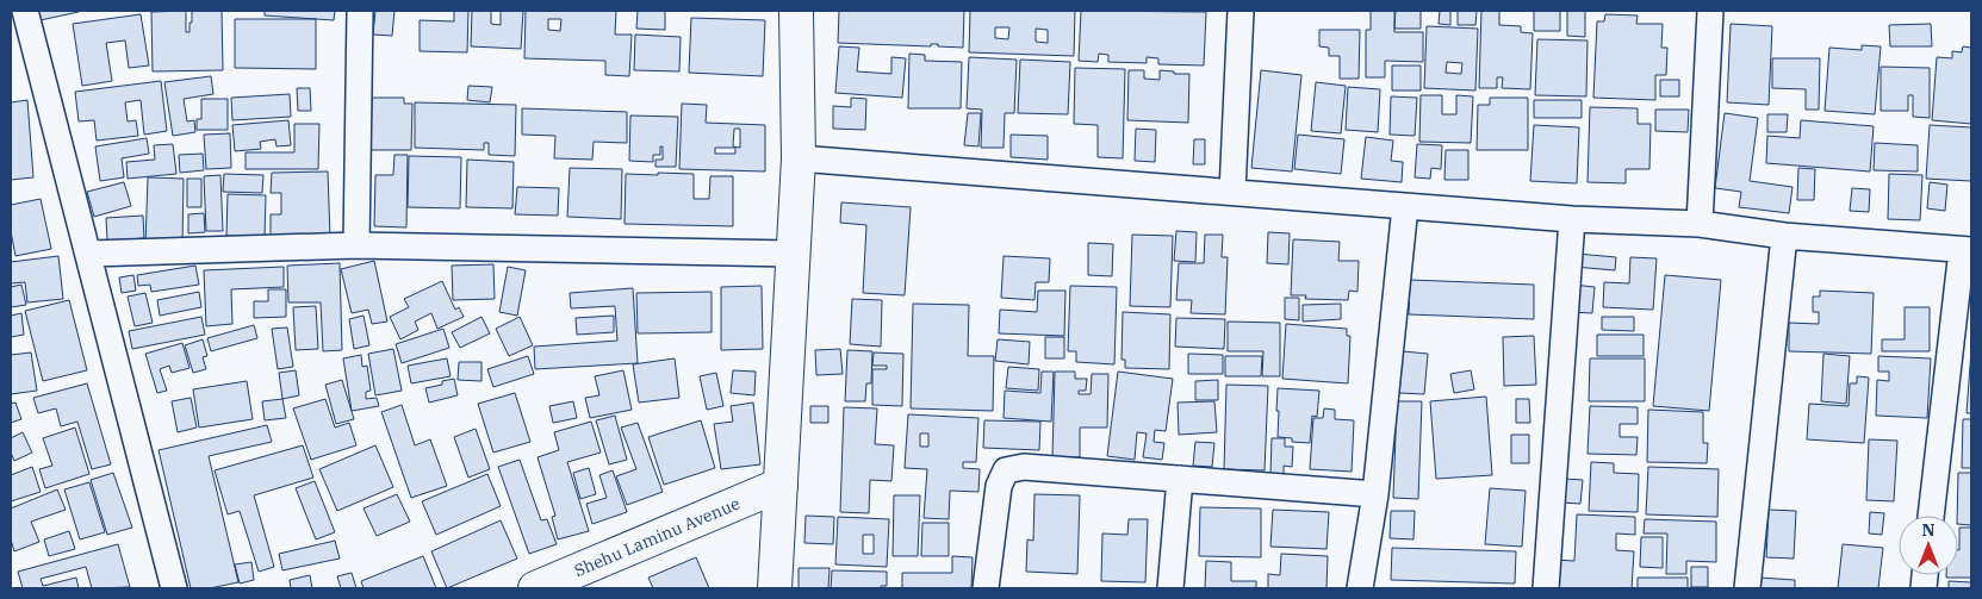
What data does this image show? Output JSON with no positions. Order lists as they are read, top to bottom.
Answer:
{
  "streets": {
    "street": ["Shehu Laminu Avenue"]
  },
  "north": "top"
}
